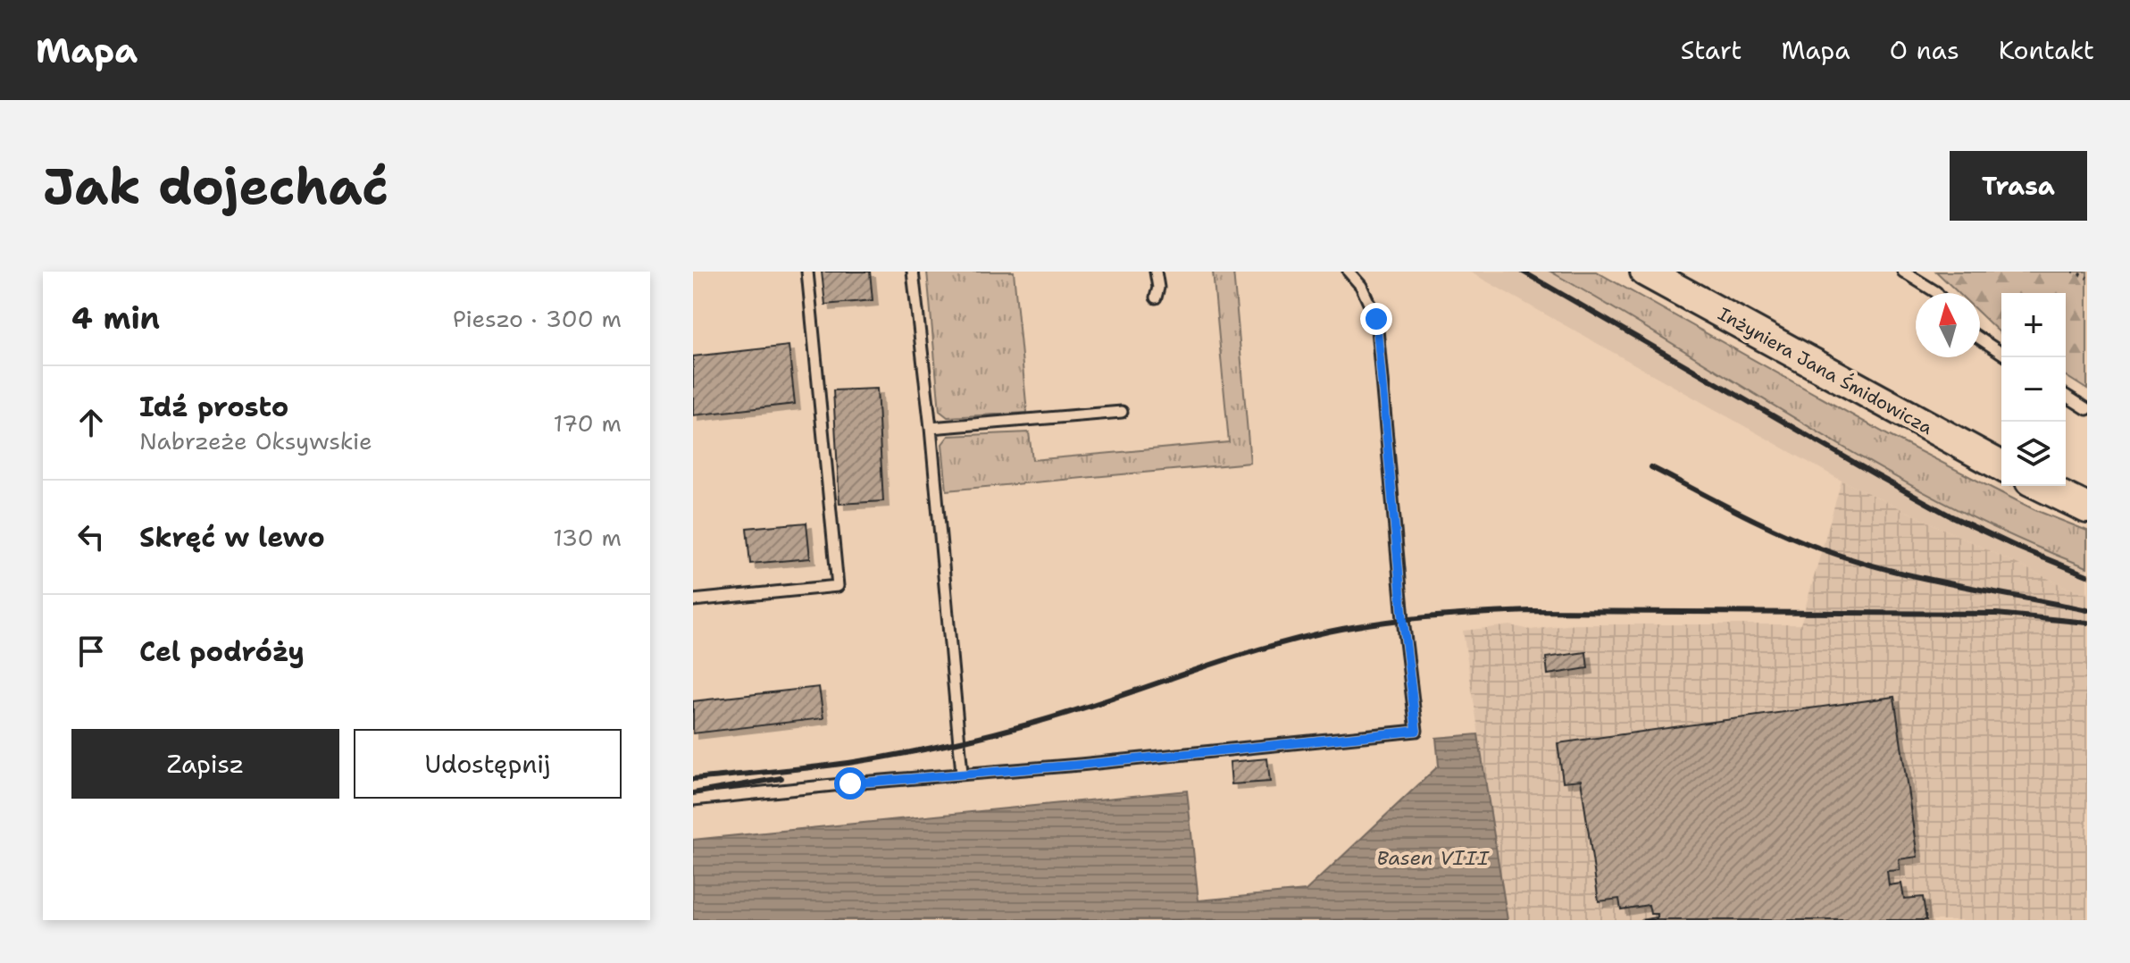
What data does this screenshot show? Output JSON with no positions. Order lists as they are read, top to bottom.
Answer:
{
  "streets": {
    "street": ["Inżyniera Jana Śmidowicza"]
  },
  "water": ["Basen VIII"],
  "north": "top",
  "page": {
    "header": "Mapa",
    "nav": [
      "Start",
      "Mapa",
      "O nas",
      "Kontakt"
    ],
    "buttons": [
      "Trasa",
      ["Zapisz", "Udostępnij"]
    ],
    "title": "Jak dojechać",
    "heading": ["4 min", "Pieszo · 300 m"],
    "map_buttons": ["+", "−"],
    "list": [
      ["Idź prosto", "Nabrzeże Oksywskie", "170 m"],
      ["Skręć w lewo", "130 m"],
      "Cel podróży"
    ]
  }
}
